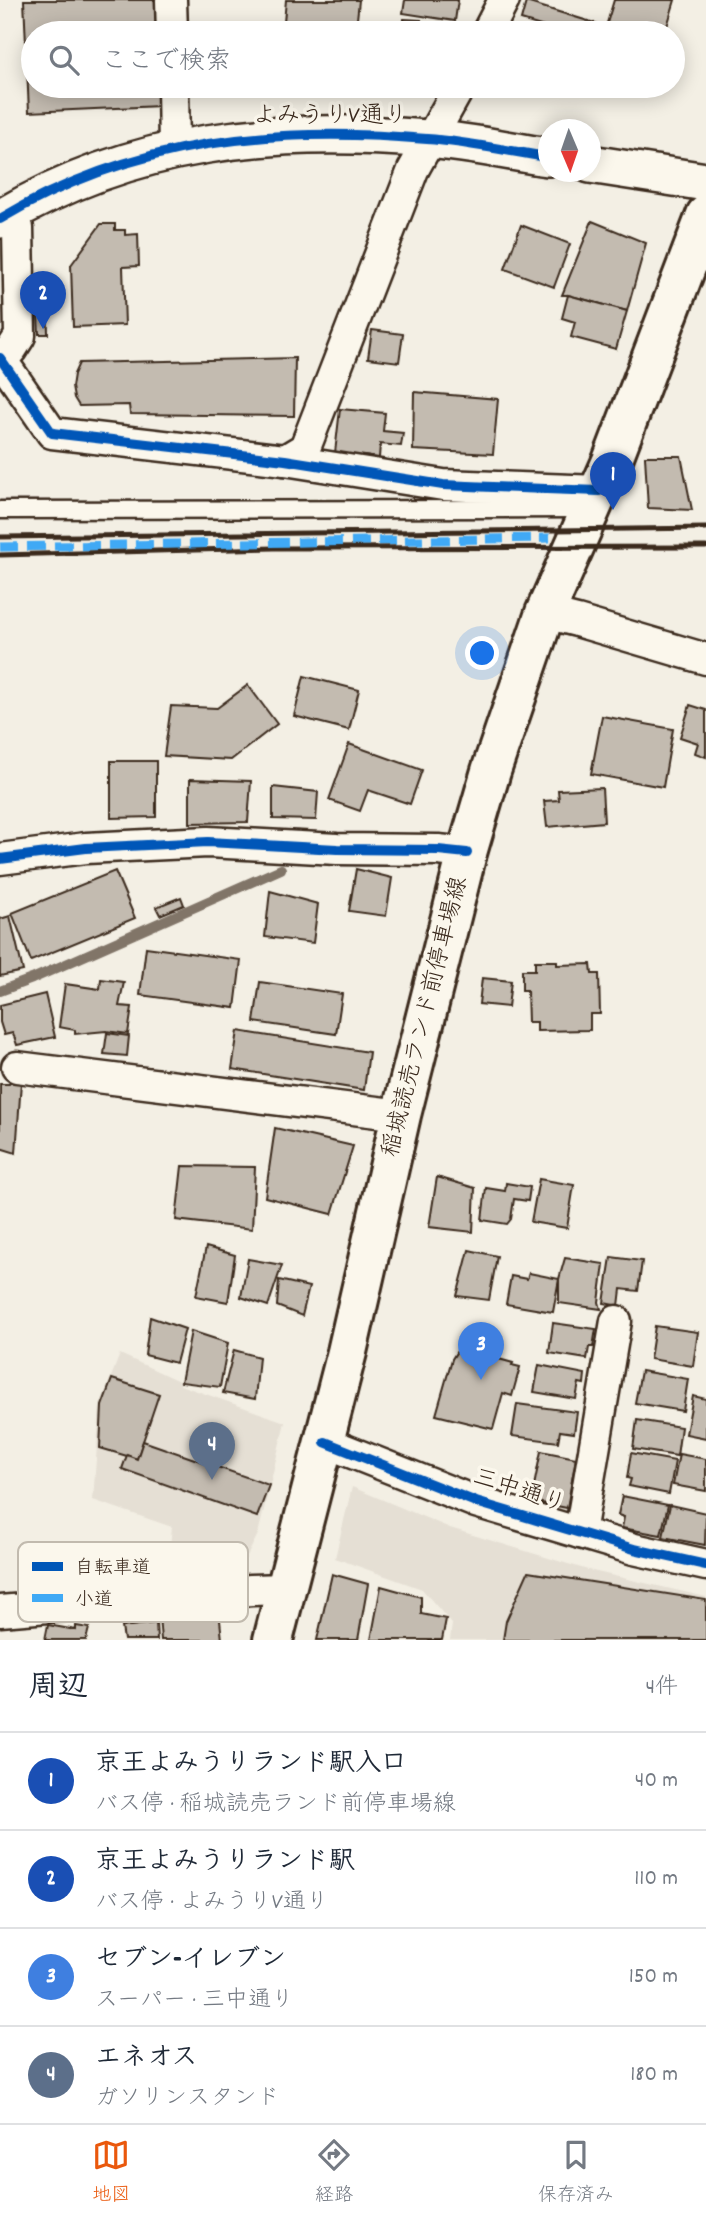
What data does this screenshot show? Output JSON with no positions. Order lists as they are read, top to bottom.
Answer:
{
  "streets": {
    "main road": ["稲城読売ランド前停車場線"],
    "street": ["よみうりV通り", "三中通り"]
  },
  "crossings": [
    ["稲城読売ランド前停車場線", "三中通り"]
  ],
  "legend": ["自転車道", "小道"],
  "north": "bottom",
  "page": {
    "search": "ここで検索",
    "pins": [
      "2",
      "1",
      "3",
      "4"
    ],
    "heading": ["周辺", "4件"],
    "list": [
      {
        "mark": "1",
        "name": "京王よみうりランド駅入口",
        "note": "バス停 · 稲城読売ランド前停車場線",
        "value": "40 m"
      },
      {
        "mark": "2",
        "name": "京王よみうりランド駅",
        "note": "バス停 · よみうりV通り",
        "value": "110 m"
      },
      {
        "mark": "3",
        "name": "セブン-イレブン",
        "note": "スーパー · 三中通り",
        "value": "150 m"
      },
      {
        "mark": "4",
        "name": "エネオス",
        "note": "ガソリンスタンド",
        "value": "180 m"
      }
    ],
    "nav": ["地図", "経路", "保存済み"]
  }
}
